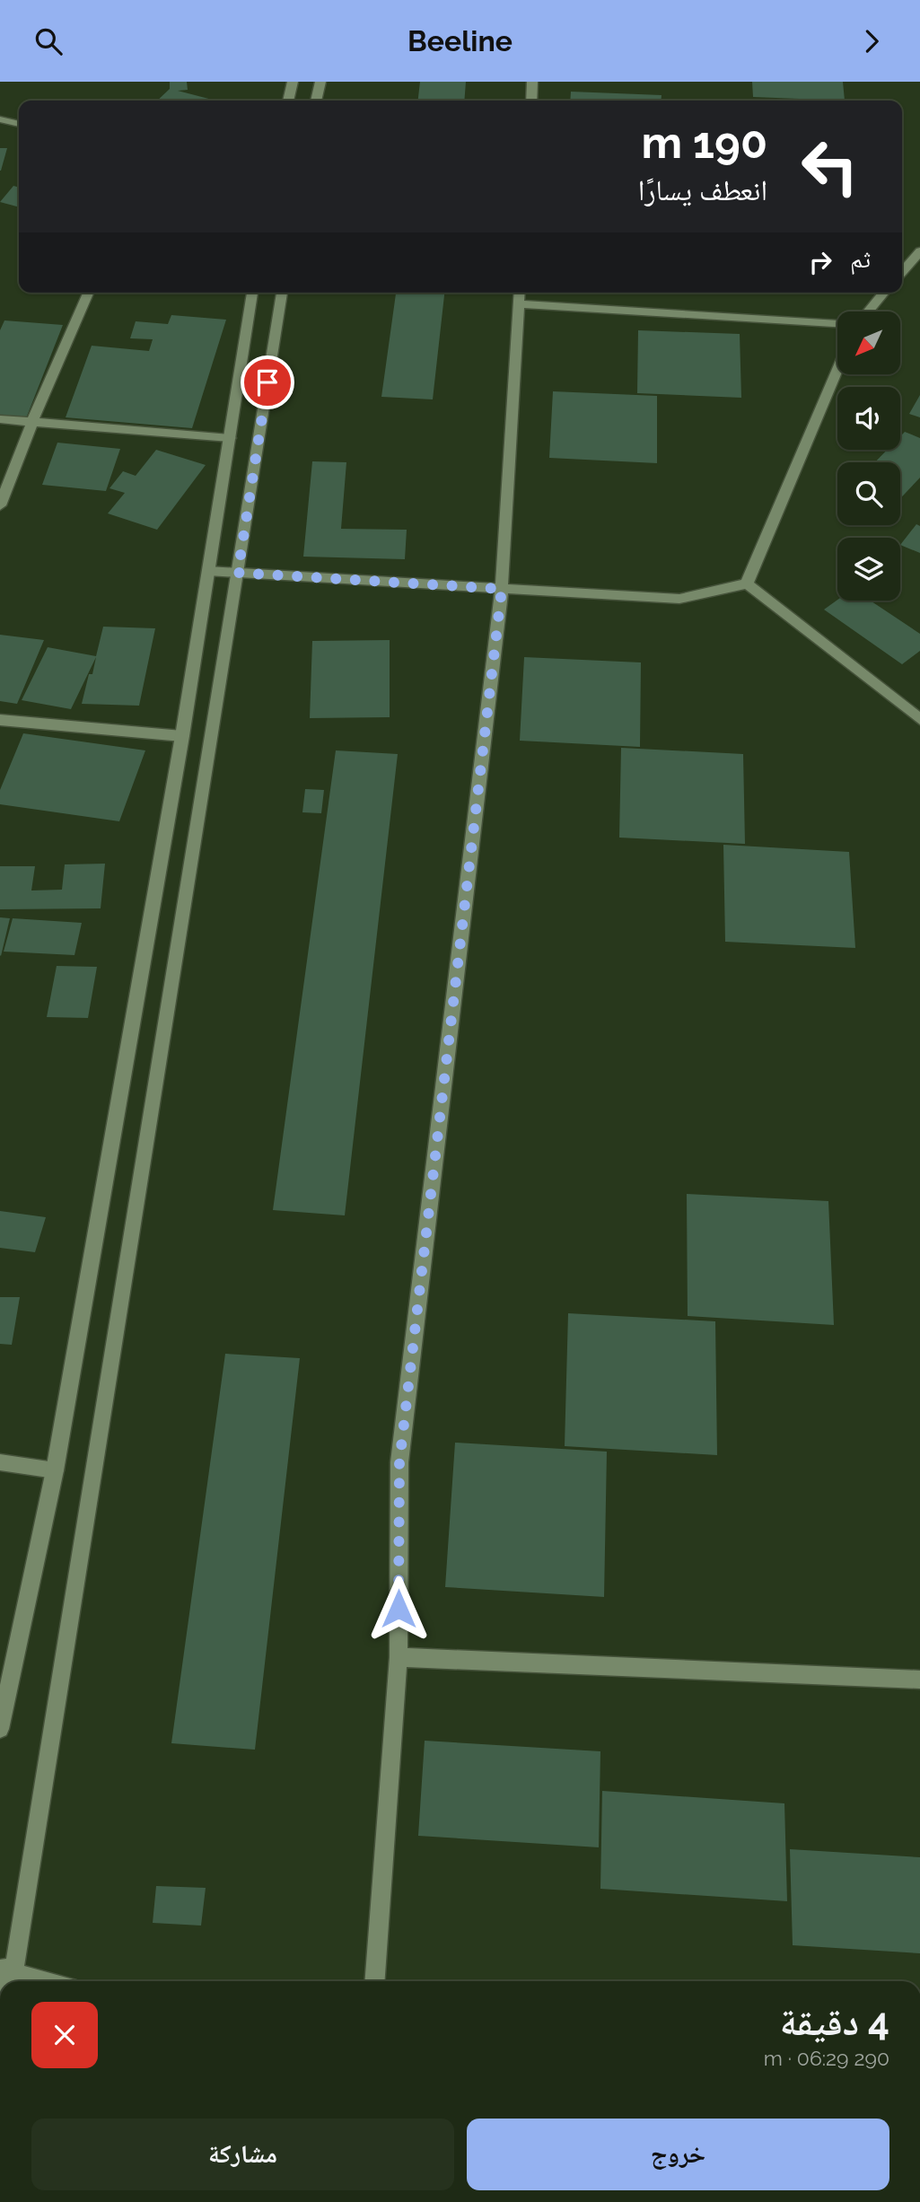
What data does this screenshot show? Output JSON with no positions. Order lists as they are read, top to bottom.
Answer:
{
  "north": "bottom left",
  "page": {
    "header": "Beeline",
    "turn": ["190 m", "انعطف يسارًا"],
    "then": "ثم",
    "heading": ["4 دقيقة", "290 m · 06:29"],
    "buttons": ["خروج", "مشاركة"]
  }
}
